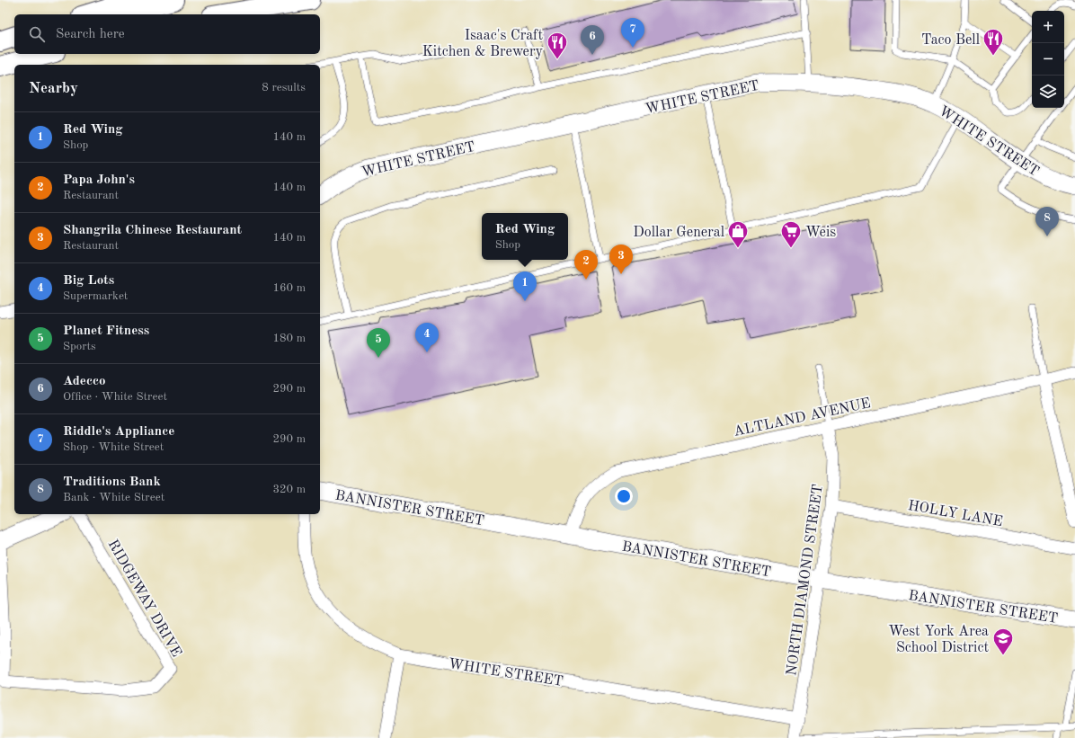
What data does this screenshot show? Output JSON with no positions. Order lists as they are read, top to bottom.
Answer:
{
  "streets": {
    "street": [
      "WHITE STREET",
      "ALTLAND AVENUE",
      "BANNISTER STREET",
      "HOLLY LANE",
      "NORTH DIAMOND STREET",
      "RIDGEWAY DRIVE"
    ]
  },
  "crossings": [
    ["WHITE STREET", "NORTH DIAMOND STREET"],
    ["ALTLAND AVENUE", "BANNISTER STREET"],
    ["ALTLAND AVENUE", "NORTH DIAMOND STREET"],
    ["BANNISTER STREET", "NORTH DIAMOND STREET"],
    ["HOLLY LANE", "NORTH DIAMOND STREET"]
  ],
  "places": {
    "restaurant": ["Taco Bell", "Isaac's Craft Kitchen & Brewery"],
    "shop": ["Dollar General"],
    "supermarket": ["Weis"],
    "school or university": ["West York Area School District"]
  },
  "page": {
    "map_buttons": ["+", "−"],
    "search": "Search here",
    "pins": [
      "7",
      "6",
      "8",
      "3",
      "2",
      "1",
      "4",
      "5"
    ],
    "heading": ["Nearby", "8 results"],
    "list": [
      {
        "mark": "1",
        "name": "Red Wing",
        "note": "Shop",
        "value": "140 m"
      },
      {
        "mark": "2",
        "name": "Papa John's",
        "note": "Restaurant",
        "value": "140 m"
      },
      {
        "mark": "3",
        "name": "Shangrila Chinese Restaurant",
        "note": "Restaurant",
        "value": "140 m"
      },
      {
        "mark": "4",
        "name": "Big Lots",
        "note": "Supermarket",
        "value": "160 m"
      },
      {
        "mark": "5",
        "name": "Planet Fitness",
        "note": "Sports",
        "value": "180 m"
      },
      {
        "mark": "6",
        "name": "Adecco",
        "note": "Office · White Street",
        "value": "290 m"
      },
      {
        "mark": "7",
        "name": "Riddle's Appliance",
        "note": "Shop · White Street",
        "value": "290 m"
      },
      {
        "mark": "8",
        "name": "Traditions Bank",
        "note": "Bank · White Street",
        "value": "320 m"
      }
    ],
    "popup": ["Red Wing", "Shop"]
  }
}
